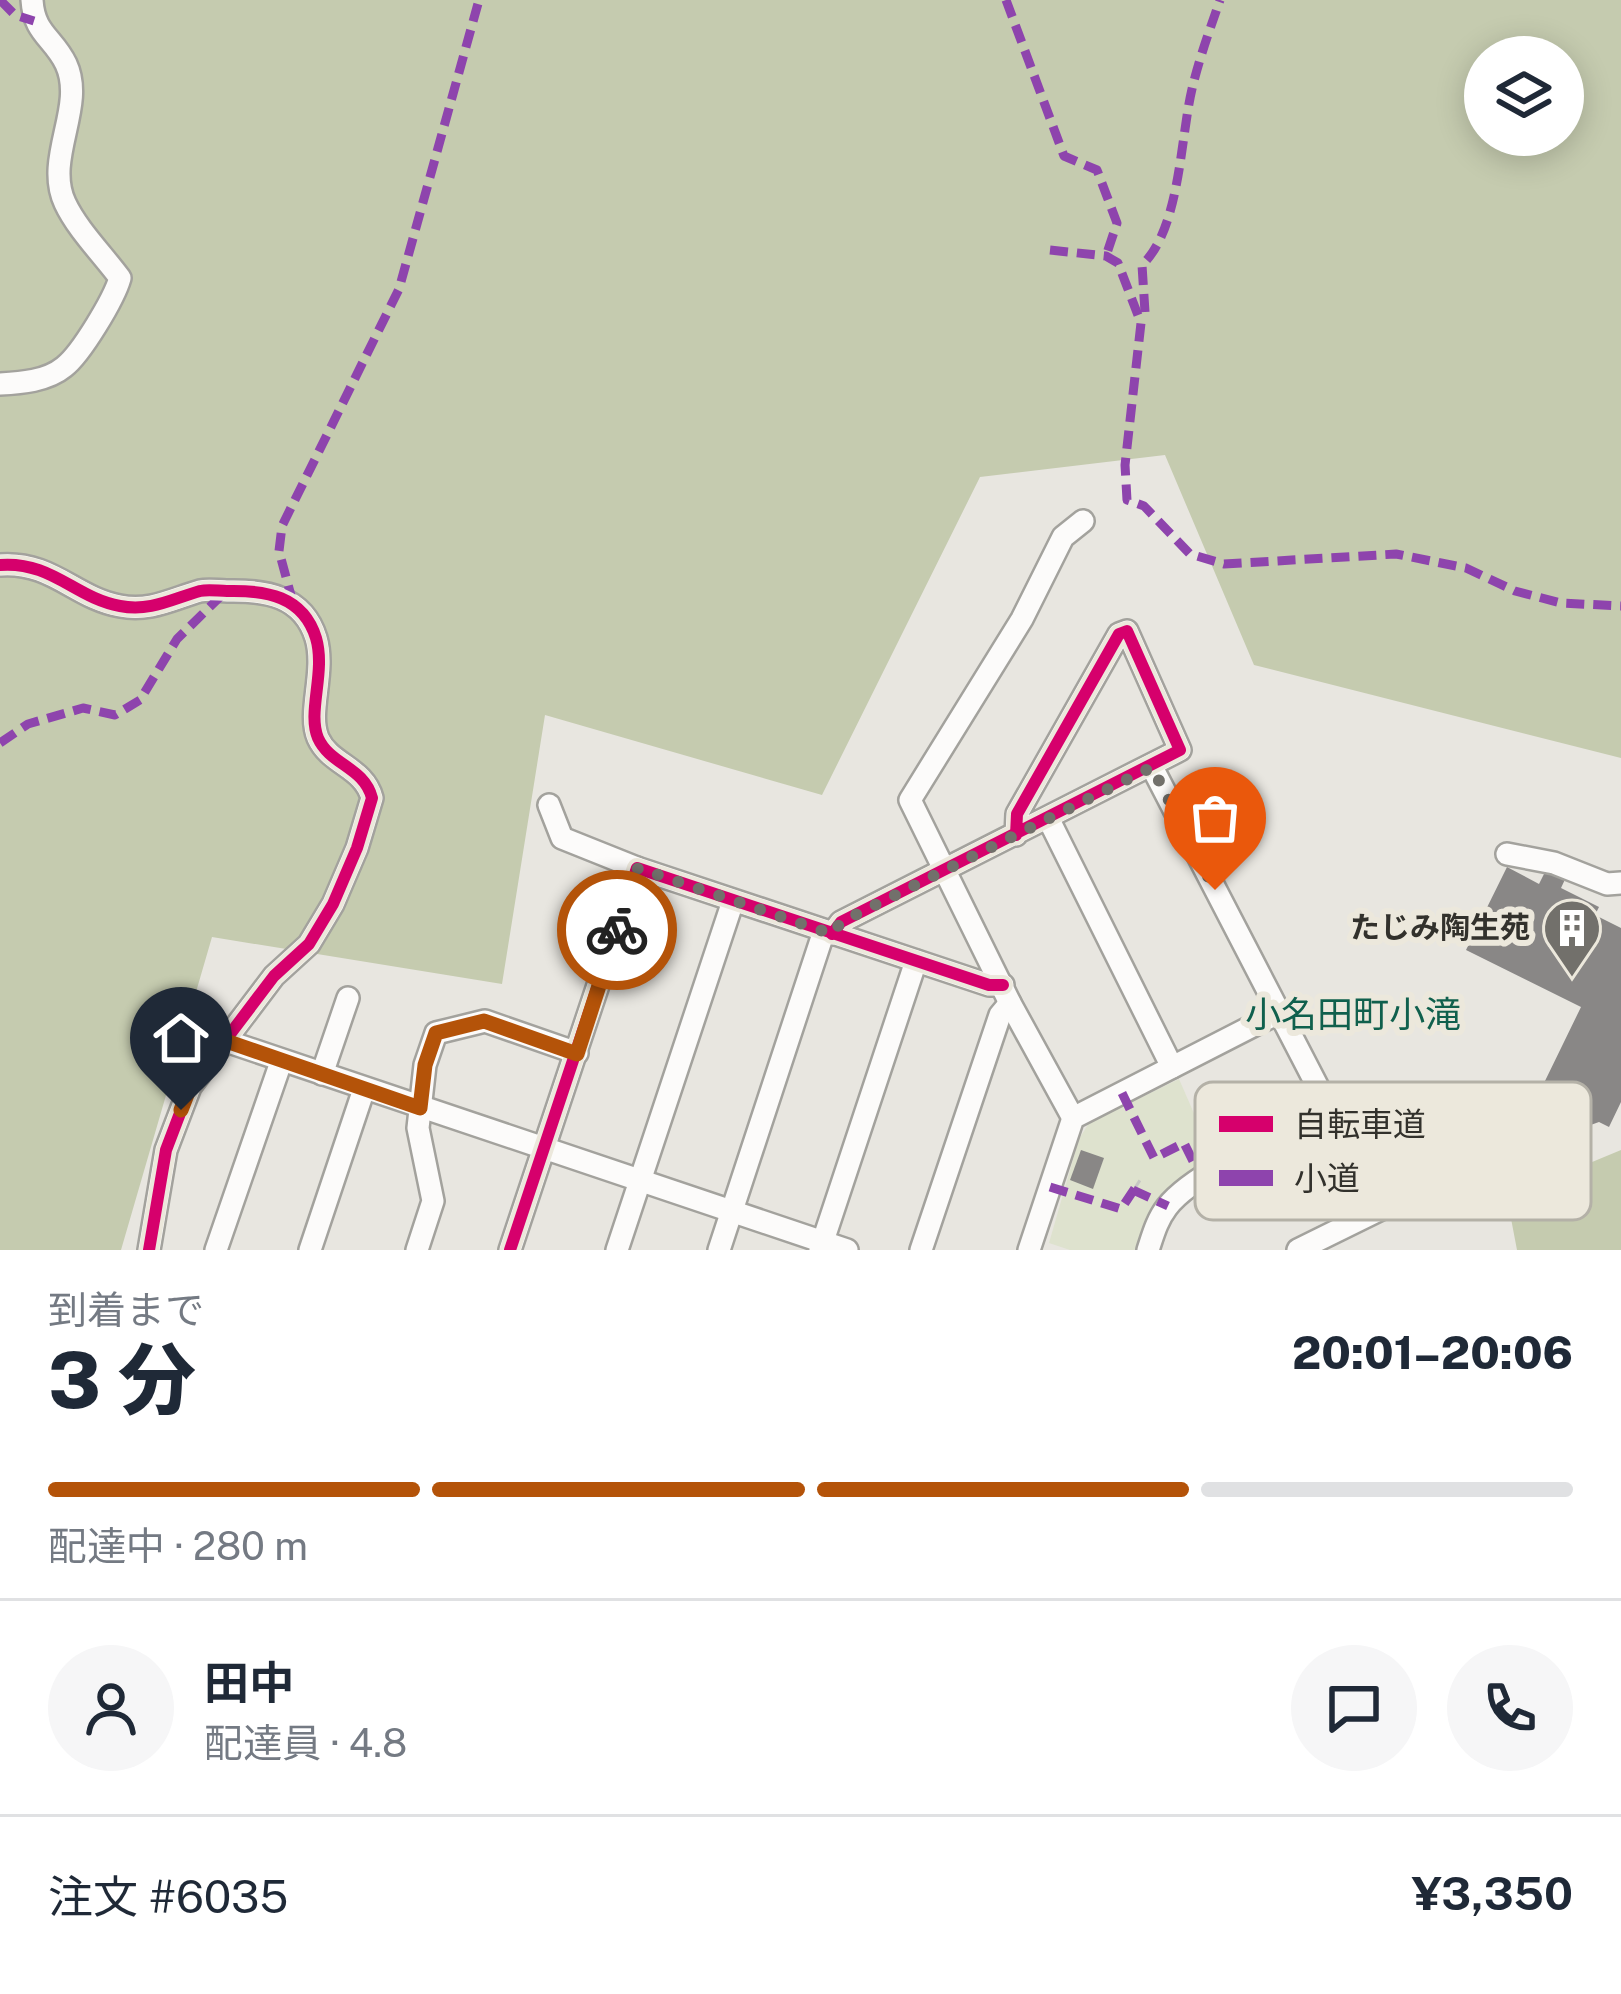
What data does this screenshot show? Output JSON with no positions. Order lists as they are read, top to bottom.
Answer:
{
  "districts": ["小名田町小滝"],
  "places": {
    "building": ["たじみ陶生苑"]
  },
  "legend": ["自転車道", "小道"],
  "page": {
    "heading": ["3 分", "到着まで", "20:01–20:06"],
    "panel": [
      "田中",
      "配達員 · 4.8",
      "注文 #6035",
      "¥3,350"
    ],
    "bar": "配達中 · 280 m"
  }
}
